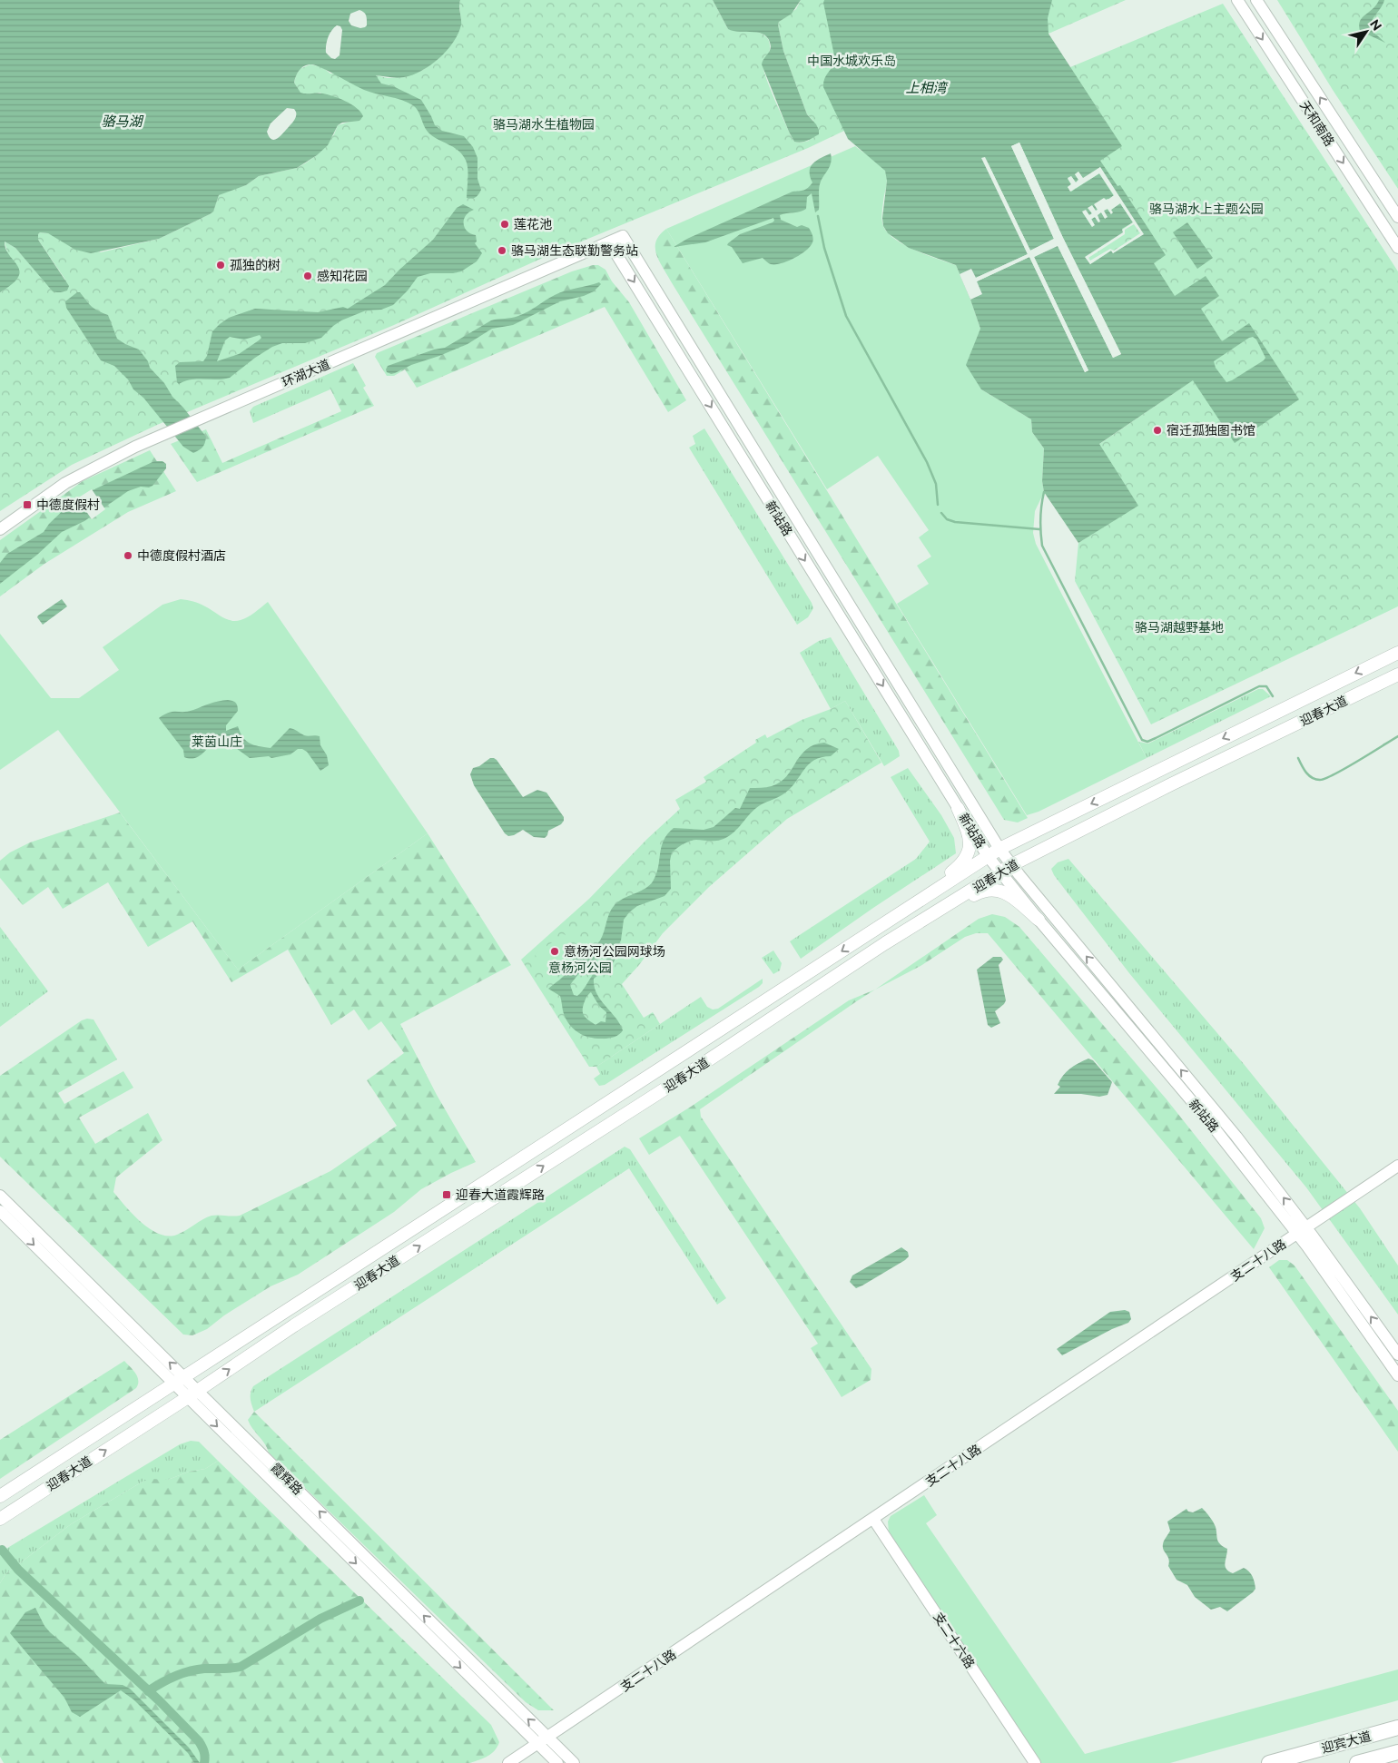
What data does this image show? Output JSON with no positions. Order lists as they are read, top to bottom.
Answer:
{
  "streets": {
    "highway": ["迎宾大道"],
    "main road": ["迎春大道"],
    "street": [
      "天和南路",
      "环湖大道",
      "新站路",
      "支二十八路",
      "霞辉路",
      "支二十六路"
    ]
  },
  "crossings": [
    ["环湖大道", "新站路"],
    ["新站路", "迎春大道"],
    ["新站路", "支二十八路"],
    ["迎春大道", "霞辉路"],
    ["支二十八路", "霞辉路"],
    ["支二十八路", "支二十六路"]
  ],
  "water": ["上相湾", "骆马湖"],
  "parks": [
    "中国水城欢乐岛",
    "骆马湖水生植物园",
    "骆马湖水上主题公园",
    "骆马湖越野基地",
    "莱茵山庄",
    "意杨河公园"
  ],
  "places": {
    "other": [
      "莲花池",
      "骆马湖生态联勤警务站",
      "孤独的树",
      "感知花园",
      "宿迁孤独图书馆",
      "中德度假村酒店",
      "意杨河公园网球场"
    ],
    "transit": ["中德度假村", "迎春大道霞辉路"]
  },
  "north": "top right"
}
